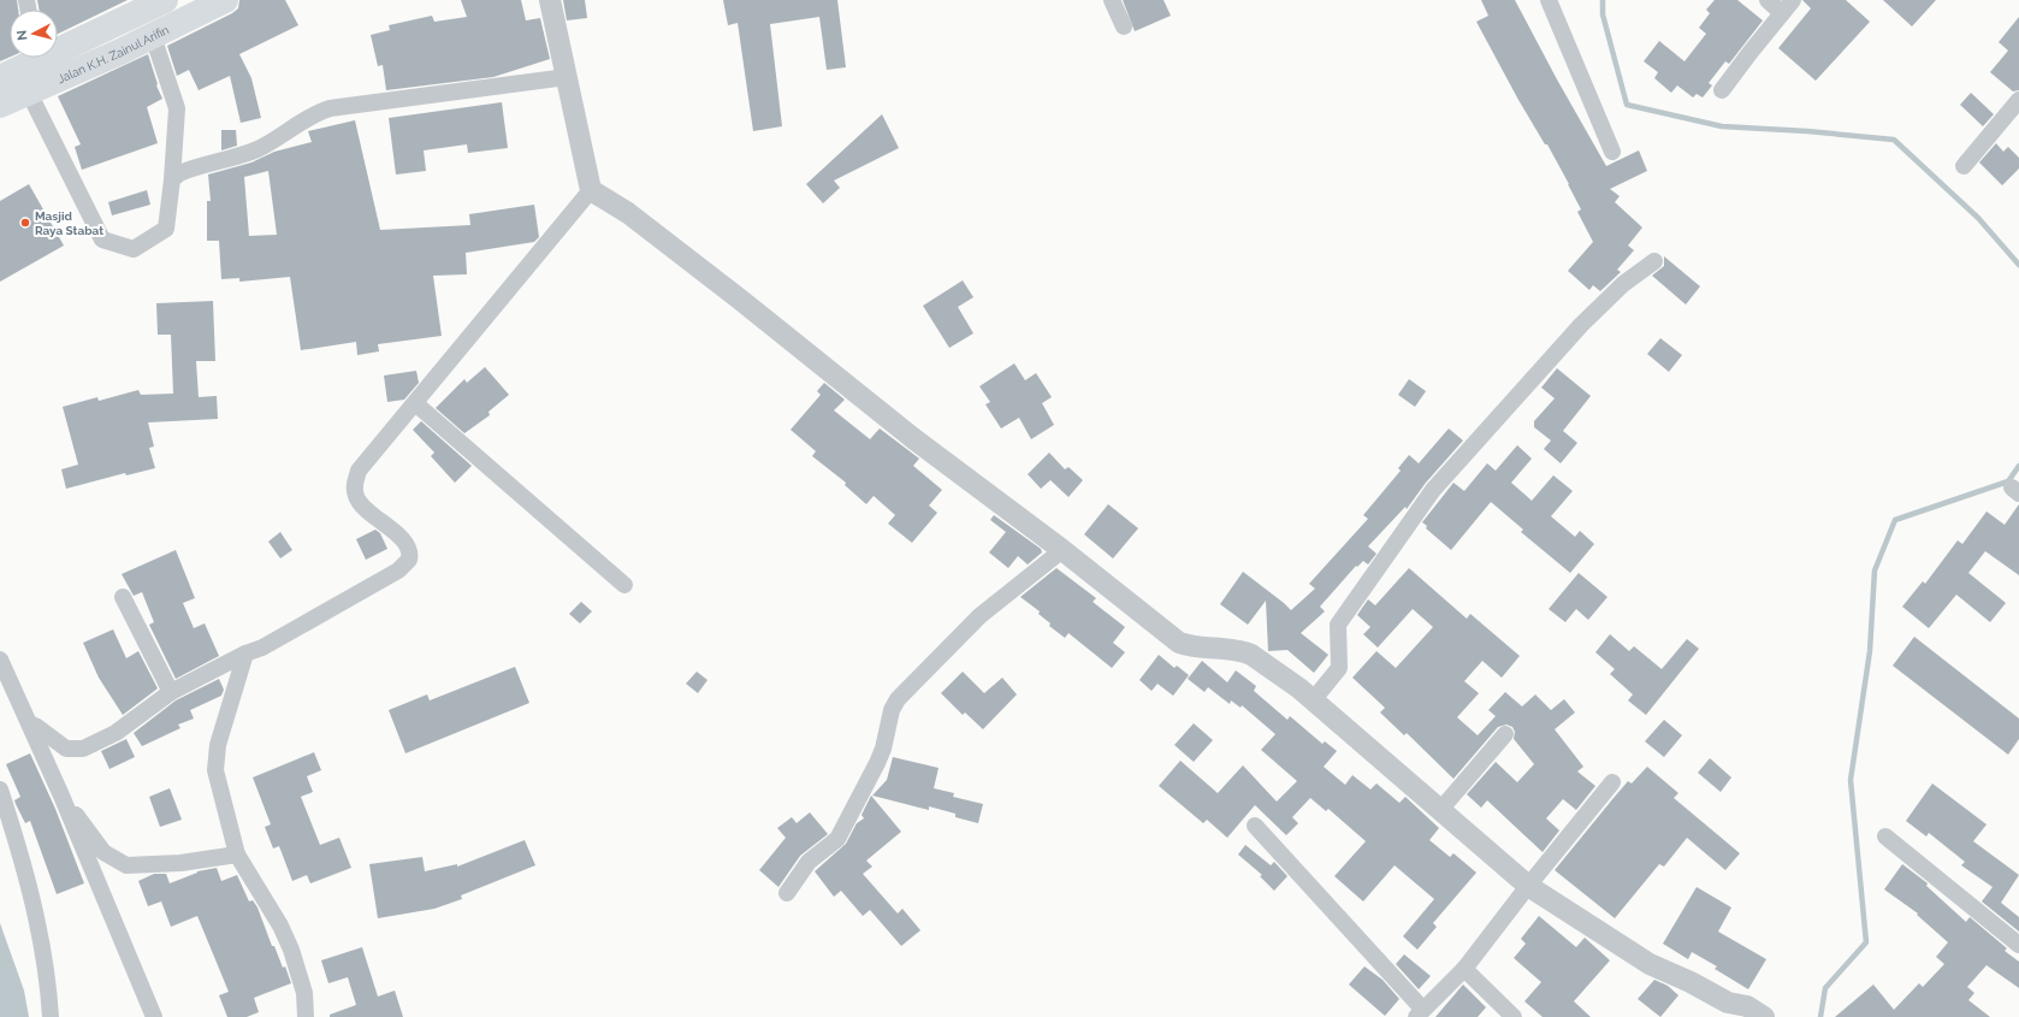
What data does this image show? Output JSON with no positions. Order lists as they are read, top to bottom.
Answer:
{
  "streets": {
    "highway": ["Jalan K.H. Zainul Arifin"]
  },
  "places": ["Masjid Raya Stabat"],
  "north": "left"
}
